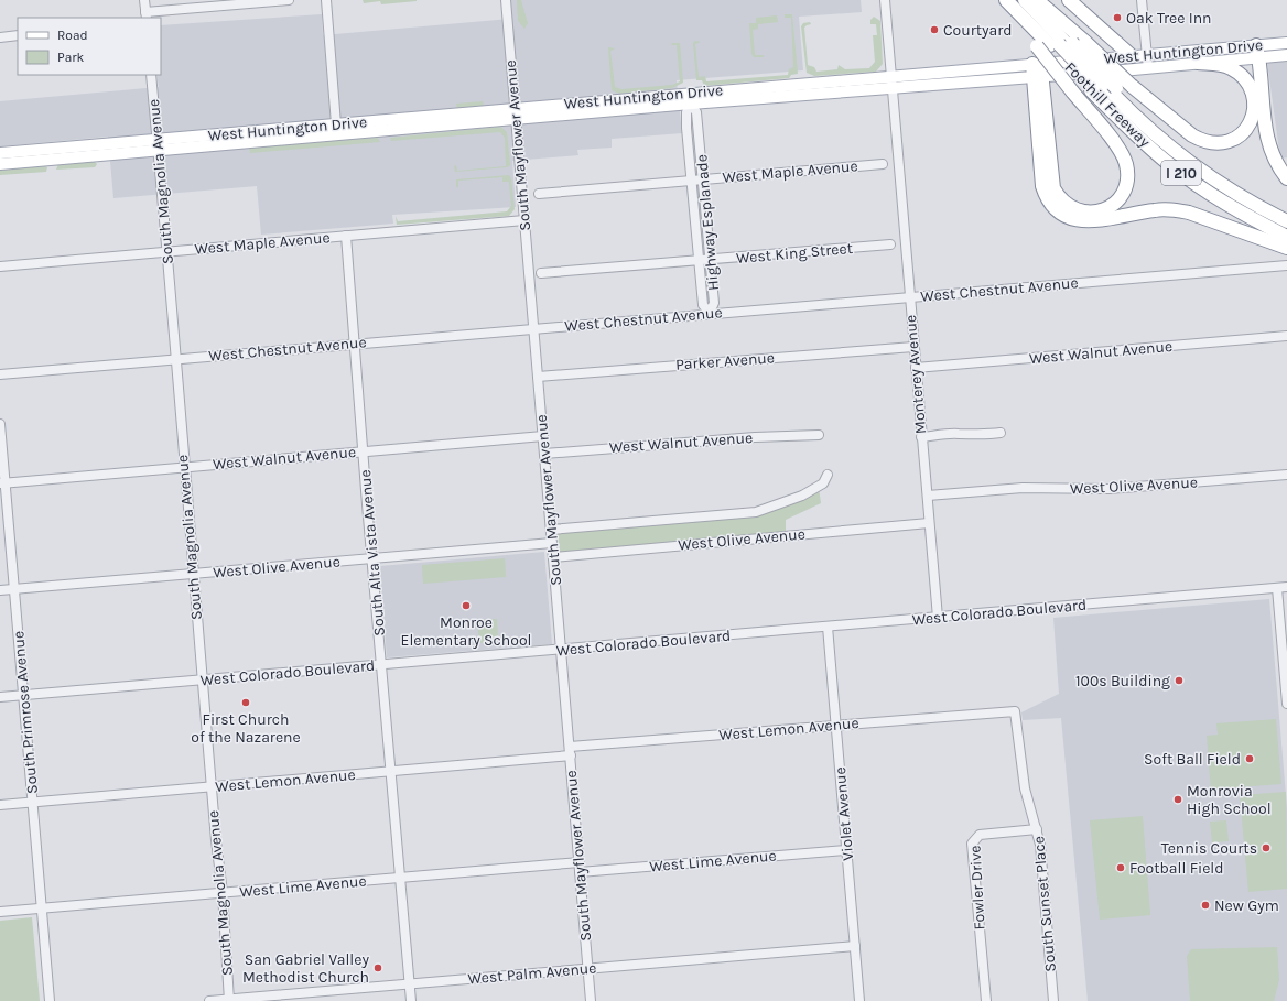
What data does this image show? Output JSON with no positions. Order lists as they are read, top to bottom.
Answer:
{
  "streets": {
    "highway": ["Foothill Freeway", "I 210"],
    "main road": ["West Huntington Drive"],
    "street": [
      "South Mayflower Avenue",
      "West Maple Avenue",
      "South Magnolia Avenue",
      "Highway Esplanade",
      "West King Street",
      "West Chestnut Avenue",
      "West Walnut Avenue",
      "Parker Avenue",
      "Monterey Avenue",
      "West Olive Avenue",
      "South Alta Vista Avenue",
      "West Colorado Boulevard",
      "South Primrose Avenue",
      "West Lemon Avenue",
      "Violet Avenue",
      "West Lime Avenue",
      "Fowler Drive",
      "South Sunset Place",
      "West Palm Avenue"
    ]
  },
  "crossings": [
    ["West Huntington Drive", "South Mayflower Avenue"],
    ["West Huntington Drive", "South Magnolia Avenue"],
    ["West Huntington Drive", "Highway Esplanade"],
    ["West Huntington Drive", "Monterey Avenue"],
    ["South Mayflower Avenue", "West Maple Avenue"],
    ["South Mayflower Avenue", "West Chestnut Avenue"],
    ["South Mayflower Avenue", "West Walnut Avenue"],
    ["South Mayflower Avenue", "Parker Avenue"],
    ["South Mayflower Avenue", "West Olive Avenue"],
    ["South Mayflower Avenue", "West Colorado Boulevard"],
    ["South Mayflower Avenue", "West Lemon Avenue"],
    ["South Mayflower Avenue", "West Lime Avenue"],
    ["South Mayflower Avenue", "West Palm Avenue"],
    ["West Maple Avenue", "South Magnolia Avenue"],
    ["West Maple Avenue", "Highway Esplanade"],
    ["West Maple Avenue", "South Alta Vista Avenue"],
    ["South Magnolia Avenue", "West Chestnut Avenue"],
    ["South Magnolia Avenue", "West Walnut Avenue"],
    ["South Magnolia Avenue", "West Olive Avenue"],
    ["South Magnolia Avenue", "West Colorado Boulevard"],
    ["South Magnolia Avenue", "West Lemon Avenue"],
    ["South Magnolia Avenue", "West Lime Avenue"],
    ["South Magnolia Avenue", "West Palm Avenue"],
    ["Highway Esplanade", "West King Street"],
    ["Highway Esplanade", "West Chestnut Avenue"],
    ["West Chestnut Avenue", "Monterey Avenue"],
    ["West Chestnut Avenue", "South Alta Vista Avenue"],
    ["West Walnut Avenue", "Monterey Avenue"],
    ["West Walnut Avenue", "South Alta Vista Avenue"],
    ["West Walnut Avenue", "South Primrose Avenue"],
    ["Parker Avenue", "Monterey Avenue"],
    ["Monterey Avenue", "West Olive Avenue"],
    ["Monterey Avenue", "West Colorado Boulevard"],
    ["West Olive Avenue", "South Alta Vista Avenue"],
    ["West Olive Avenue", "South Primrose Avenue"],
    ["South Alta Vista Avenue", "West Colorado Boulevard"],
    ["South Alta Vista Avenue", "West Lemon Avenue"],
    ["South Alta Vista Avenue", "West Lime Avenue"],
    ["South Alta Vista Avenue", "West Palm Avenue"],
    ["West Colorado Boulevard", "South Primrose Avenue"],
    ["West Colorado Boulevard", "Violet Avenue"],
    ["South Primrose Avenue", "West Lemon Avenue"],
    ["South Primrose Avenue", "West Lime Avenue"],
    ["West Lemon Avenue", "Violet Avenue"],
    ["West Lemon Avenue", "South Sunset Place"],
    ["Violet Avenue", "West Lime Avenue"],
    ["Violet Avenue", "West Palm Avenue"],
    ["Fowler Drive", "South Sunset Place"]
  ],
  "places": [
    "Oak Tree Inn",
    "Courtyard",
    "Monroe Elementary School",
    "100s Building",
    "First Church of the Nazarene",
    "Soft Ball Field",
    "Monrovia High School",
    "Tennis Courts",
    "Football Field",
    "New Gym",
    "San Gabriel Valley Methodist Church"
  ],
  "legend": ["Road", "Park"]
}
